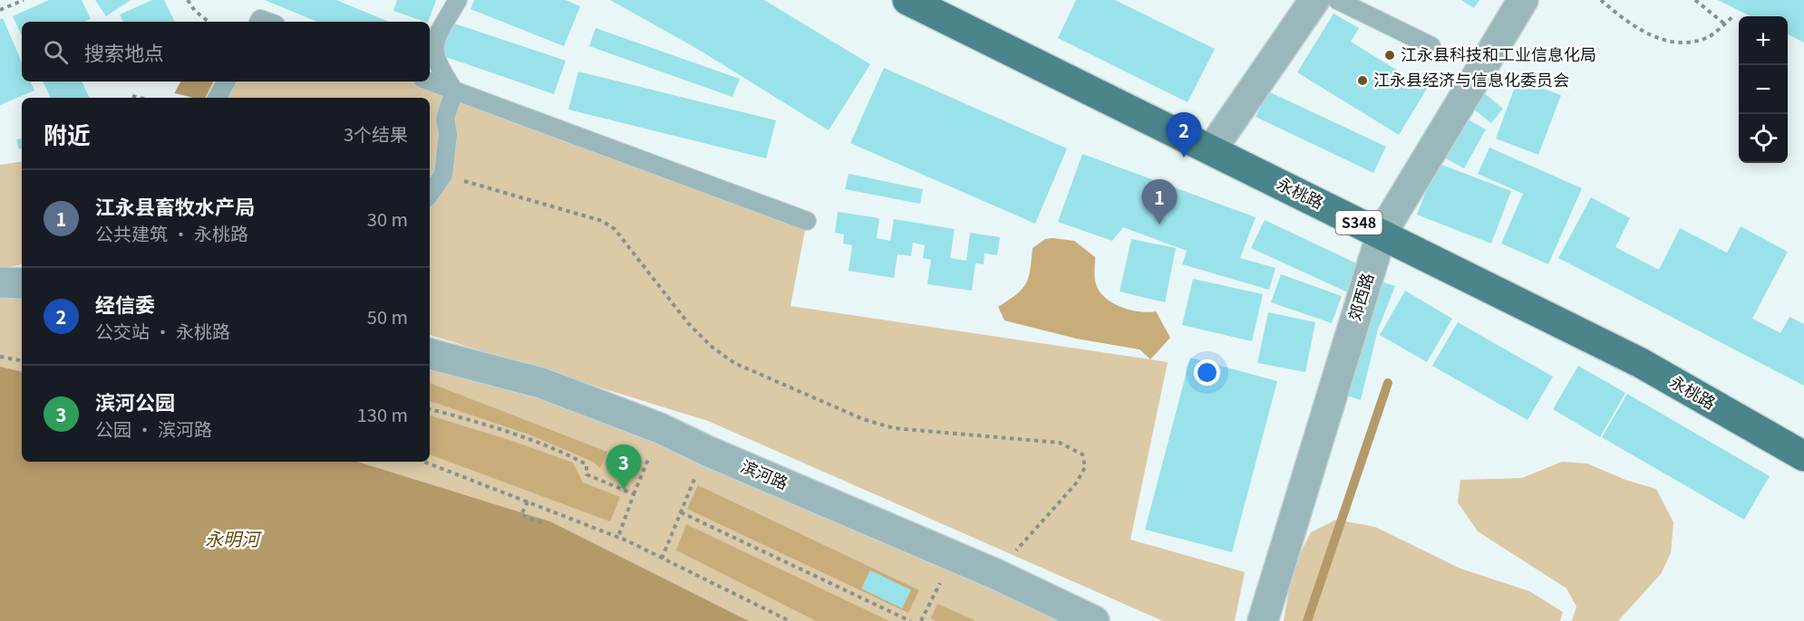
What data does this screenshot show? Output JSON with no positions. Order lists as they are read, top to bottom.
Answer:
{
  "streets": {
    "main road": ["永桃路", "S348"],
    "street": ["郊西路", "滨河路"]
  },
  "crossings": [
    ["永桃路", "郊西路"]
  ],
  "water": ["永明河"],
  "places": ["江永县科技和工业信息化局", "江永县经济与信息化委员会"],
  "page": {
    "map_buttons": ["+", "−"],
    "search": "搜索地点",
    "heading": ["附近", "3个结果"],
    "pins": ["2", "1", "3"],
    "list": [
      {
        "mark": "1",
        "name": "江永县畜牧水产局",
        "note": "公共建筑 · 永桃路",
        "value": "30 m"
      },
      {
        "mark": "2",
        "name": "经信委",
        "note": "公交站 · 永桃路",
        "value": "50 m"
      },
      {
        "mark": "3",
        "name": "滨河公园",
        "note": "公园 · 滨河路",
        "value": "130 m"
      }
    ]
  }
}
